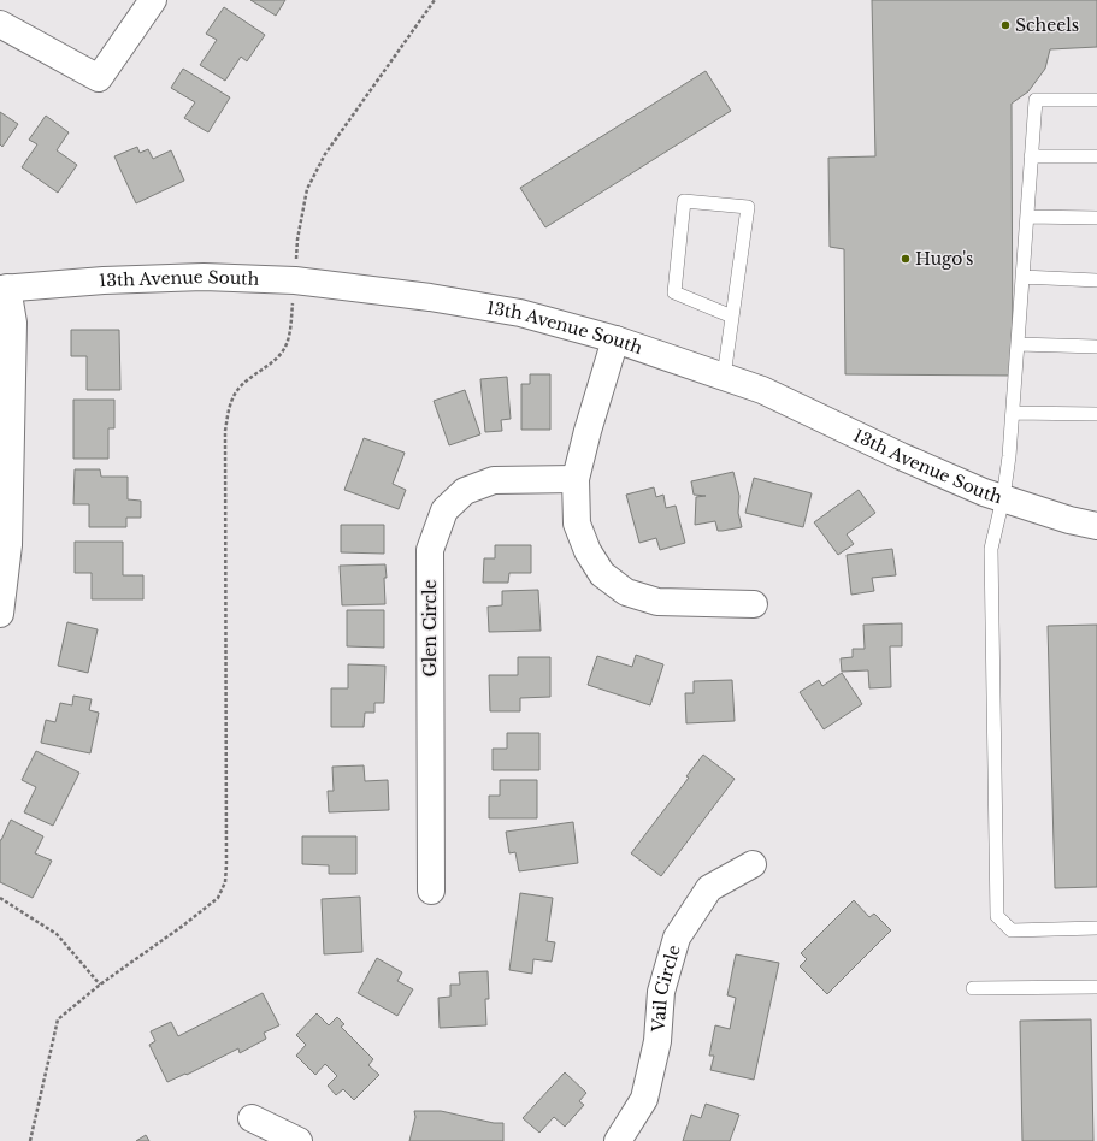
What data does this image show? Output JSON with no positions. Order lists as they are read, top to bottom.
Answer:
{
  "streets": {
    "street": ["13th Avenue South", "Glen Circle", "Vail Circle"]
  },
  "places": ["Scheels", "Hugo's"]
}
